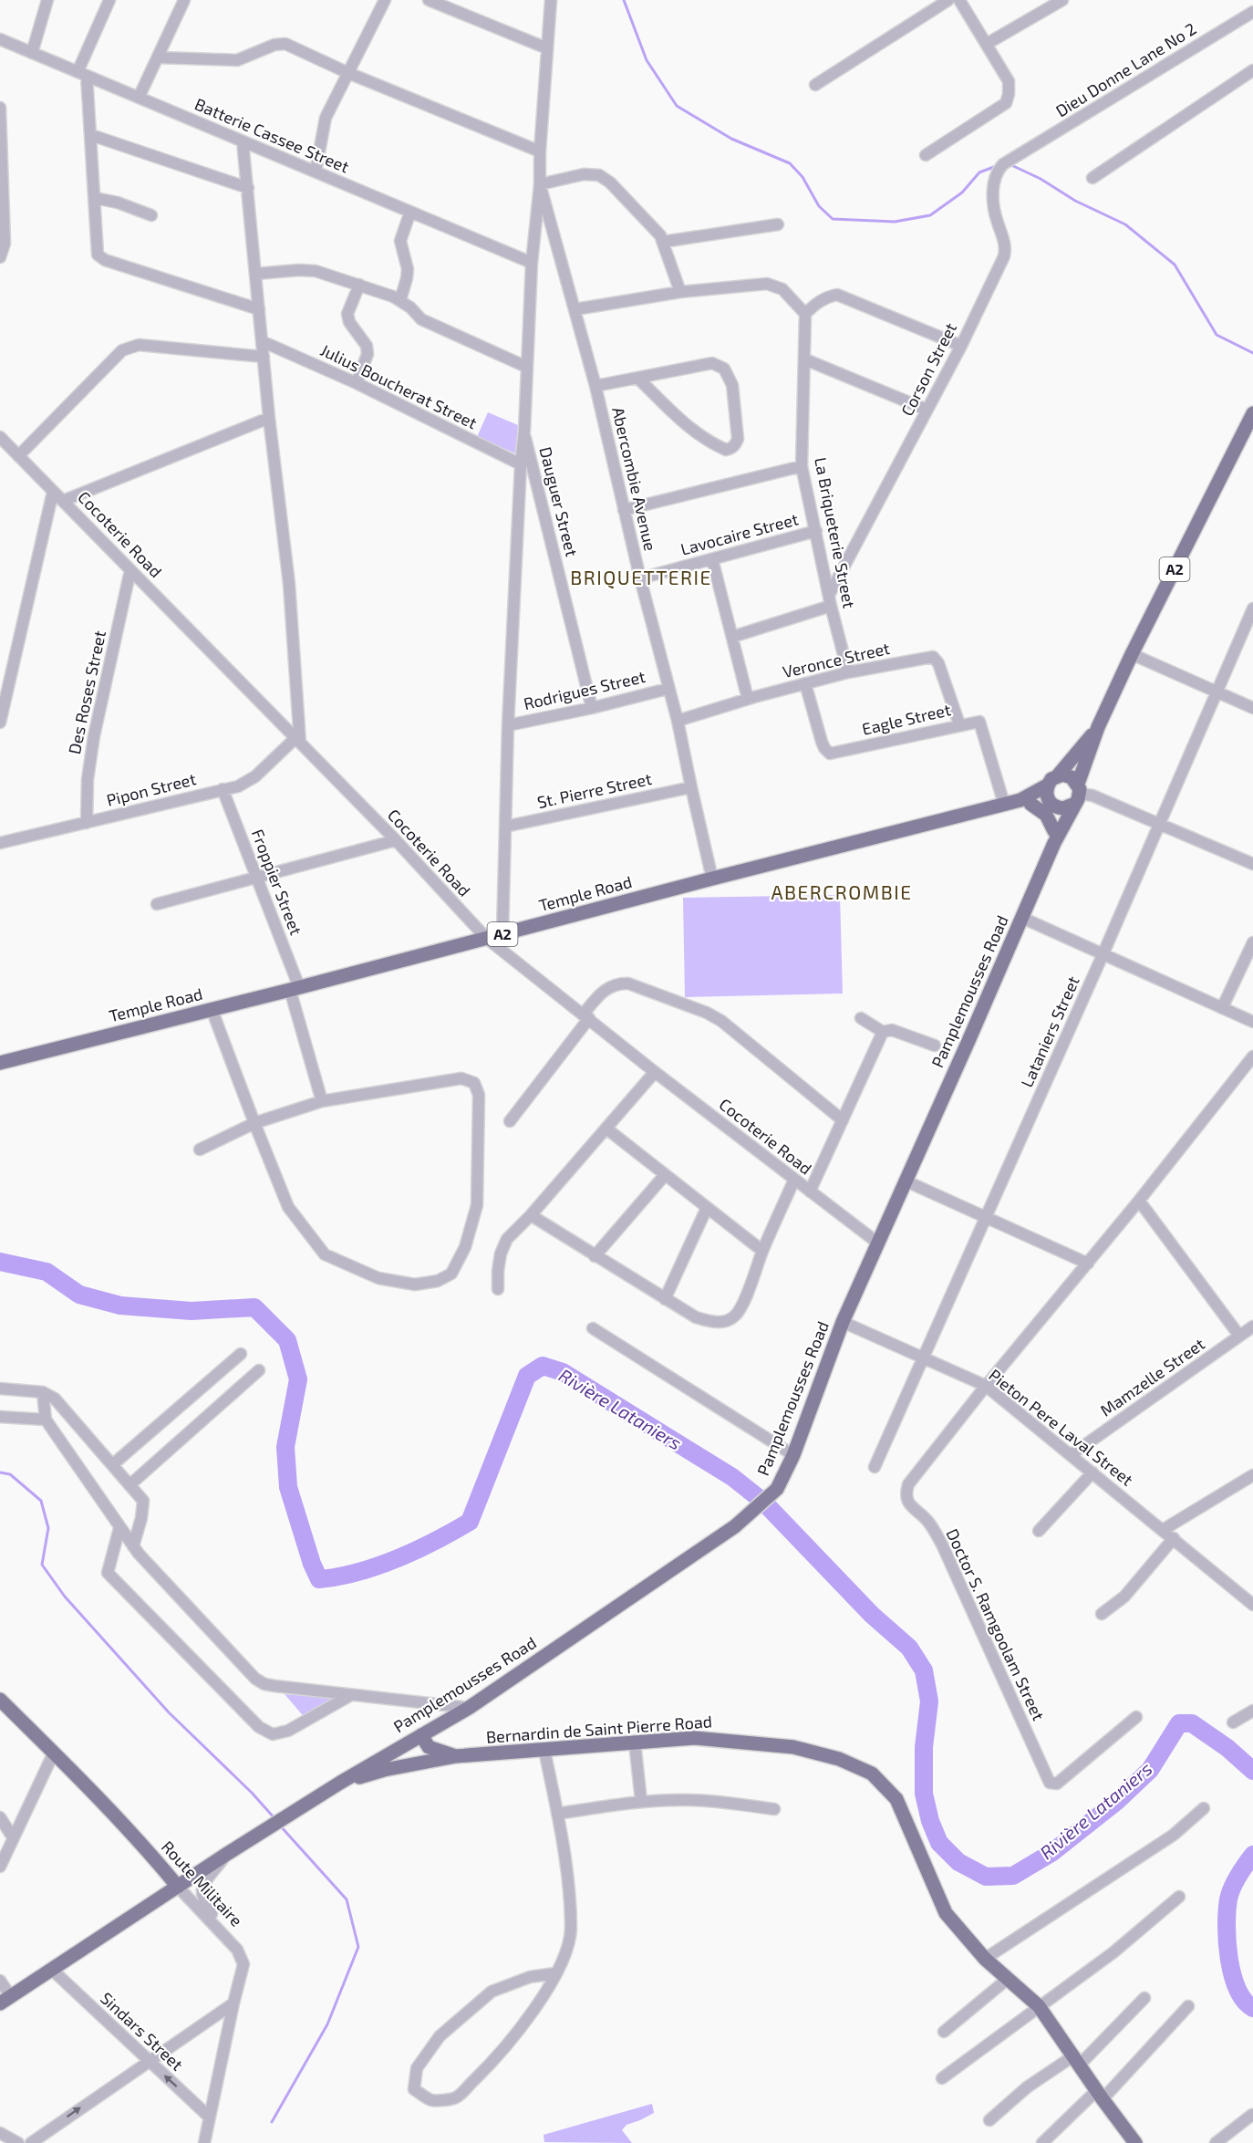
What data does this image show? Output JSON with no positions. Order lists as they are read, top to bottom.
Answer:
{
  "streets": {
    "main road": [
      "A2",
      "Temple Road",
      "Pamplemousses Road",
      "Bernardin de Saint Pierre Road",
      "Route Militaire"
    ],
    "street": [
      "Dieu Donne Lane No 2",
      "Batterie Cassee Street",
      "Corson Street",
      "Julius Boucherat Street",
      "Abercombie Avenue",
      "Dauguer Street",
      "La Briqueterie Street",
      "Cocoterie Road",
      "Lavocaire Street",
      "Veronce Street",
      "Rodrigues Street",
      "Des Roses Street",
      "Eagle Street",
      "Pipon Street",
      "St. Pierre Street",
      "Froppier Street",
      "Lataniers Street",
      "Mamzelle Street",
      "Pieton Pere Laval Street",
      "Doctor S. Ramgoolam Street",
      "Sindars Street"
    ]
  },
  "crossings": [
    ["Dieu Donne Lane No 2", "Corson Street"],
    ["Corson Street", "La Briqueterie Street"],
    ["Abercombie Avenue", "Lavocaire Street"],
    ["Abercombie Avenue", "Veronce Street"],
    ["Abercombie Avenue", "Rodrigues Street"],
    ["Abercombie Avenue", "St. Pierre Street"],
    ["Abercombie Avenue", "Temple Road"],
    ["Dauguer Street", "Rodrigues Street"],
    ["La Briqueterie Street", "Lavocaire Street"],
    ["La Briqueterie Street", "Veronce Street"],
    ["Cocoterie Road", "Des Roses Street"],
    ["Cocoterie Road", "Pipon Street"],
    ["Cocoterie Road", "Temple Road"],
    ["Cocoterie Road", "Pamplemousses Road"],
    ["A2", "Temple Road"],
    ["A2", "Pamplemousses Road"],
    ["Veronce Street", "Eagle Street"],
    ["Des Roses Street", "Pipon Street"],
    ["Eagle Street", "Temple Road"],
    ["Pipon Street", "Froppier Street"],
    ["Froppier Street", "Temple Road"],
    ["Temple Road", "Pamplemousses Road"],
    ["Pamplemousses Road", "Pieton Pere Laval Street"],
    ["Pamplemousses Road", "Bernardin de Saint Pierre Road"],
    ["Pamplemousses Road", "Route Militaire"],
    ["Pamplemousses Road", "Sindars Street"],
    ["Lataniers Street", "Pieton Pere Laval Street"],
    ["Mamzelle Street", "Pieton Pere Laval Street"],
    ["Pieton Pere Laval Street", "Doctor S. Ramgoolam Street"],
    ["Route Militaire", "Sindars Street"]
  ],
  "one_way": ["Sindars Street"],
  "districts": ["BRIQUETTERIE", "ABERCROMBIE"],
  "water": ["Rivière Lataniers"]
}
